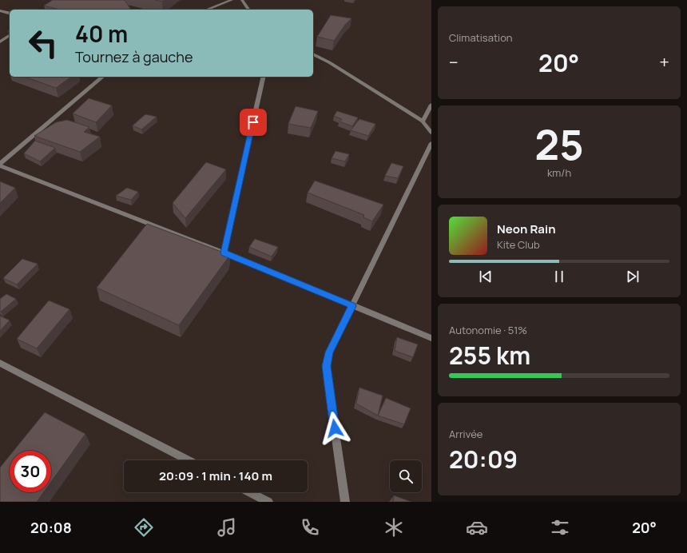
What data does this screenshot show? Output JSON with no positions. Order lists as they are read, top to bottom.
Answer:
{
  "page": {
    "tile": [
      "Climatisation",
      ["25", "km/h"],
      ["Autonomie · 51%", "255 km"],
      ["Arrivée", "20:09"]
    ],
    "turn": ["40 m", "Tournez à gauche"],
    "heat": ["−", "20°", "+"],
    "song": ["Neon Rain", "Kite Club"],
    "limit": "30",
    "trip": "20:09 · 1 min · 140 m",
    "tabs": ["20:08", "20°"]
  }
}
